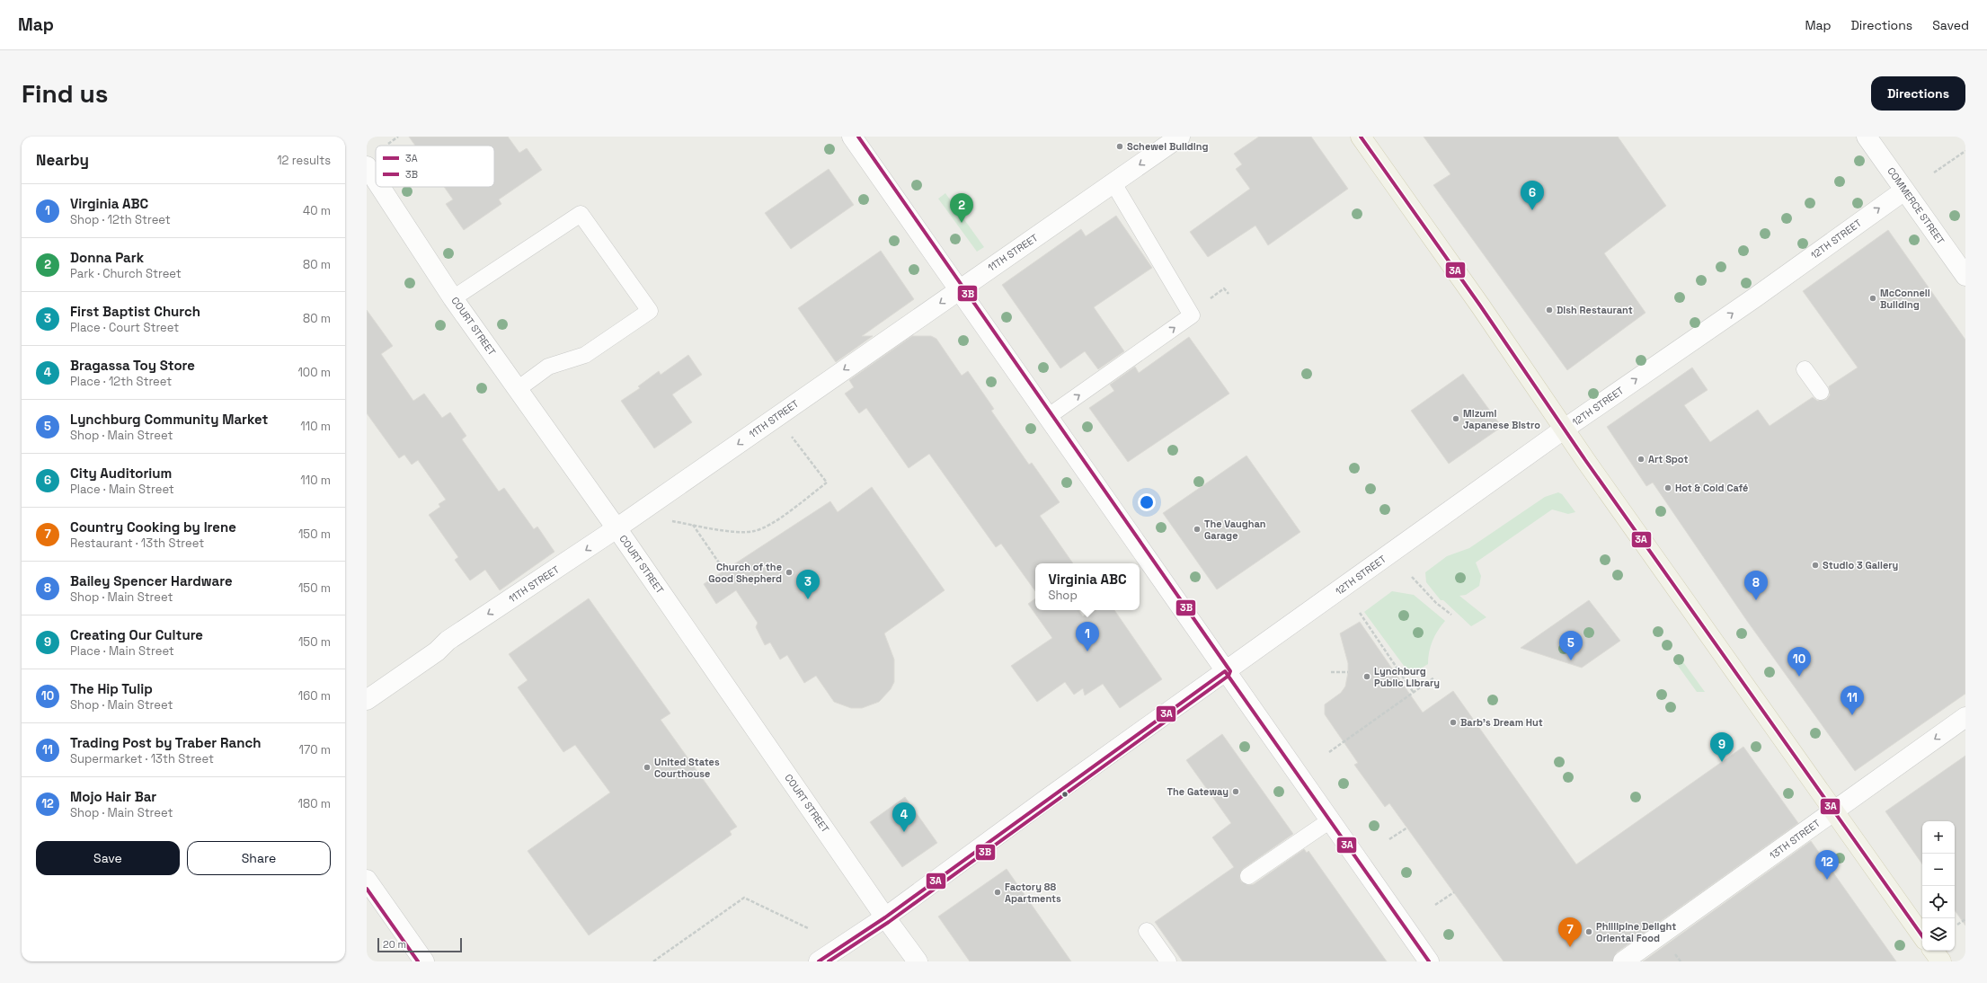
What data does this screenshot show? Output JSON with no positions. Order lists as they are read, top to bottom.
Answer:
{
  "streets": {
    "street": [
      "COMMERCE STREET",
      "12TH STREET",
      "11TH STREET",
      "COURT STREET",
      "13TH STREET"
    ]
  },
  "crossings": [
    ["COMMERCE STREET", "12TH STREET"],
    ["12TH STREET", "COURT STREET"],
    ["11TH STREET", "COURT STREET"]
  ],
  "one_way": ["11TH STREET", "13TH STREET"],
  "places": [
    "Schewel Building",
    "McConnell Building",
    "Dish Restaurant",
    "Mizumi Japanese Bistro",
    "Art Spot",
    "Hot & Cold Café",
    "The Vaughan Garage",
    "Studio 3 Gallery",
    "Church of the Good Shepherd",
    "Lynchburg Public Library",
    "Barb's Dream Hut",
    "United States Courthouse",
    "The Gateway",
    "Factory 88 Apartments",
    "Phillipine Delight Oriental Food"
  ],
  "lines": ["transit line 3A", "transit line 3B"],
  "legend": ["3A", "3B"],
  "scale_bar": "20 m",
  "page": {
    "header": "Map",
    "nav": ["Map", "Directions", "Saved"],
    "buttons": [
      "Directions",
      ["Save", "Share"]
    ],
    "title": "Find us",
    "heading": ["Nearby", "12 results"],
    "pins": [
      "6",
      "2",
      "3",
      "8",
      "1",
      "5",
      "10",
      "11",
      "9",
      "4",
      "12",
      "7"
    ],
    "list": [
      {
        "mark": "1",
        "name": "Virginia ABC",
        "note": "Shop · 12th Street",
        "value": "40 m"
      },
      {
        "mark": "2",
        "name": "Donna Park",
        "note": "Park · Church Street",
        "value": "80 m"
      },
      {
        "mark": "3",
        "name": "First Baptist Church",
        "note": "Place · Court Street",
        "value": "80 m"
      },
      {
        "mark": "4",
        "name": "Bragassa Toy Store",
        "note": "Place · 12th Street",
        "value": "100 m"
      },
      {
        "mark": "5",
        "name": "Lynchburg Community Market",
        "note": "Shop · Main Street",
        "value": "110 m"
      },
      {
        "mark": "6",
        "name": "City Auditorium",
        "note": "Place · Main Street",
        "value": "110 m"
      },
      {
        "mark": "7",
        "name": "Country Cooking by Irene",
        "note": "Restaurant · 13th Street",
        "value": "150 m"
      },
      {
        "mark": "8",
        "name": "Bailey Spencer Hardware",
        "note": "Shop · Main Street",
        "value": "150 m"
      },
      {
        "mark": "9",
        "name": "Creating Our Culture",
        "note": "Place · Main Street",
        "value": "150 m"
      },
      {
        "mark": "10",
        "name": "The Hip Tulip",
        "note": "Shop · Main Street",
        "value": "160 m"
      },
      {
        "mark": "11",
        "name": "Trading Post by Traber Ranch",
        "note": "Supermarket · 13th Street",
        "value": "170 m"
      },
      {
        "mark": "12",
        "name": "Mojo Hair Bar",
        "note": "Shop · Main Street",
        "value": "180 m"
      }
    ],
    "popup": ["Virginia ABC", "Shop"],
    "map_buttons": ["+", "−"],
    "scale": "20 m"
  }
}
